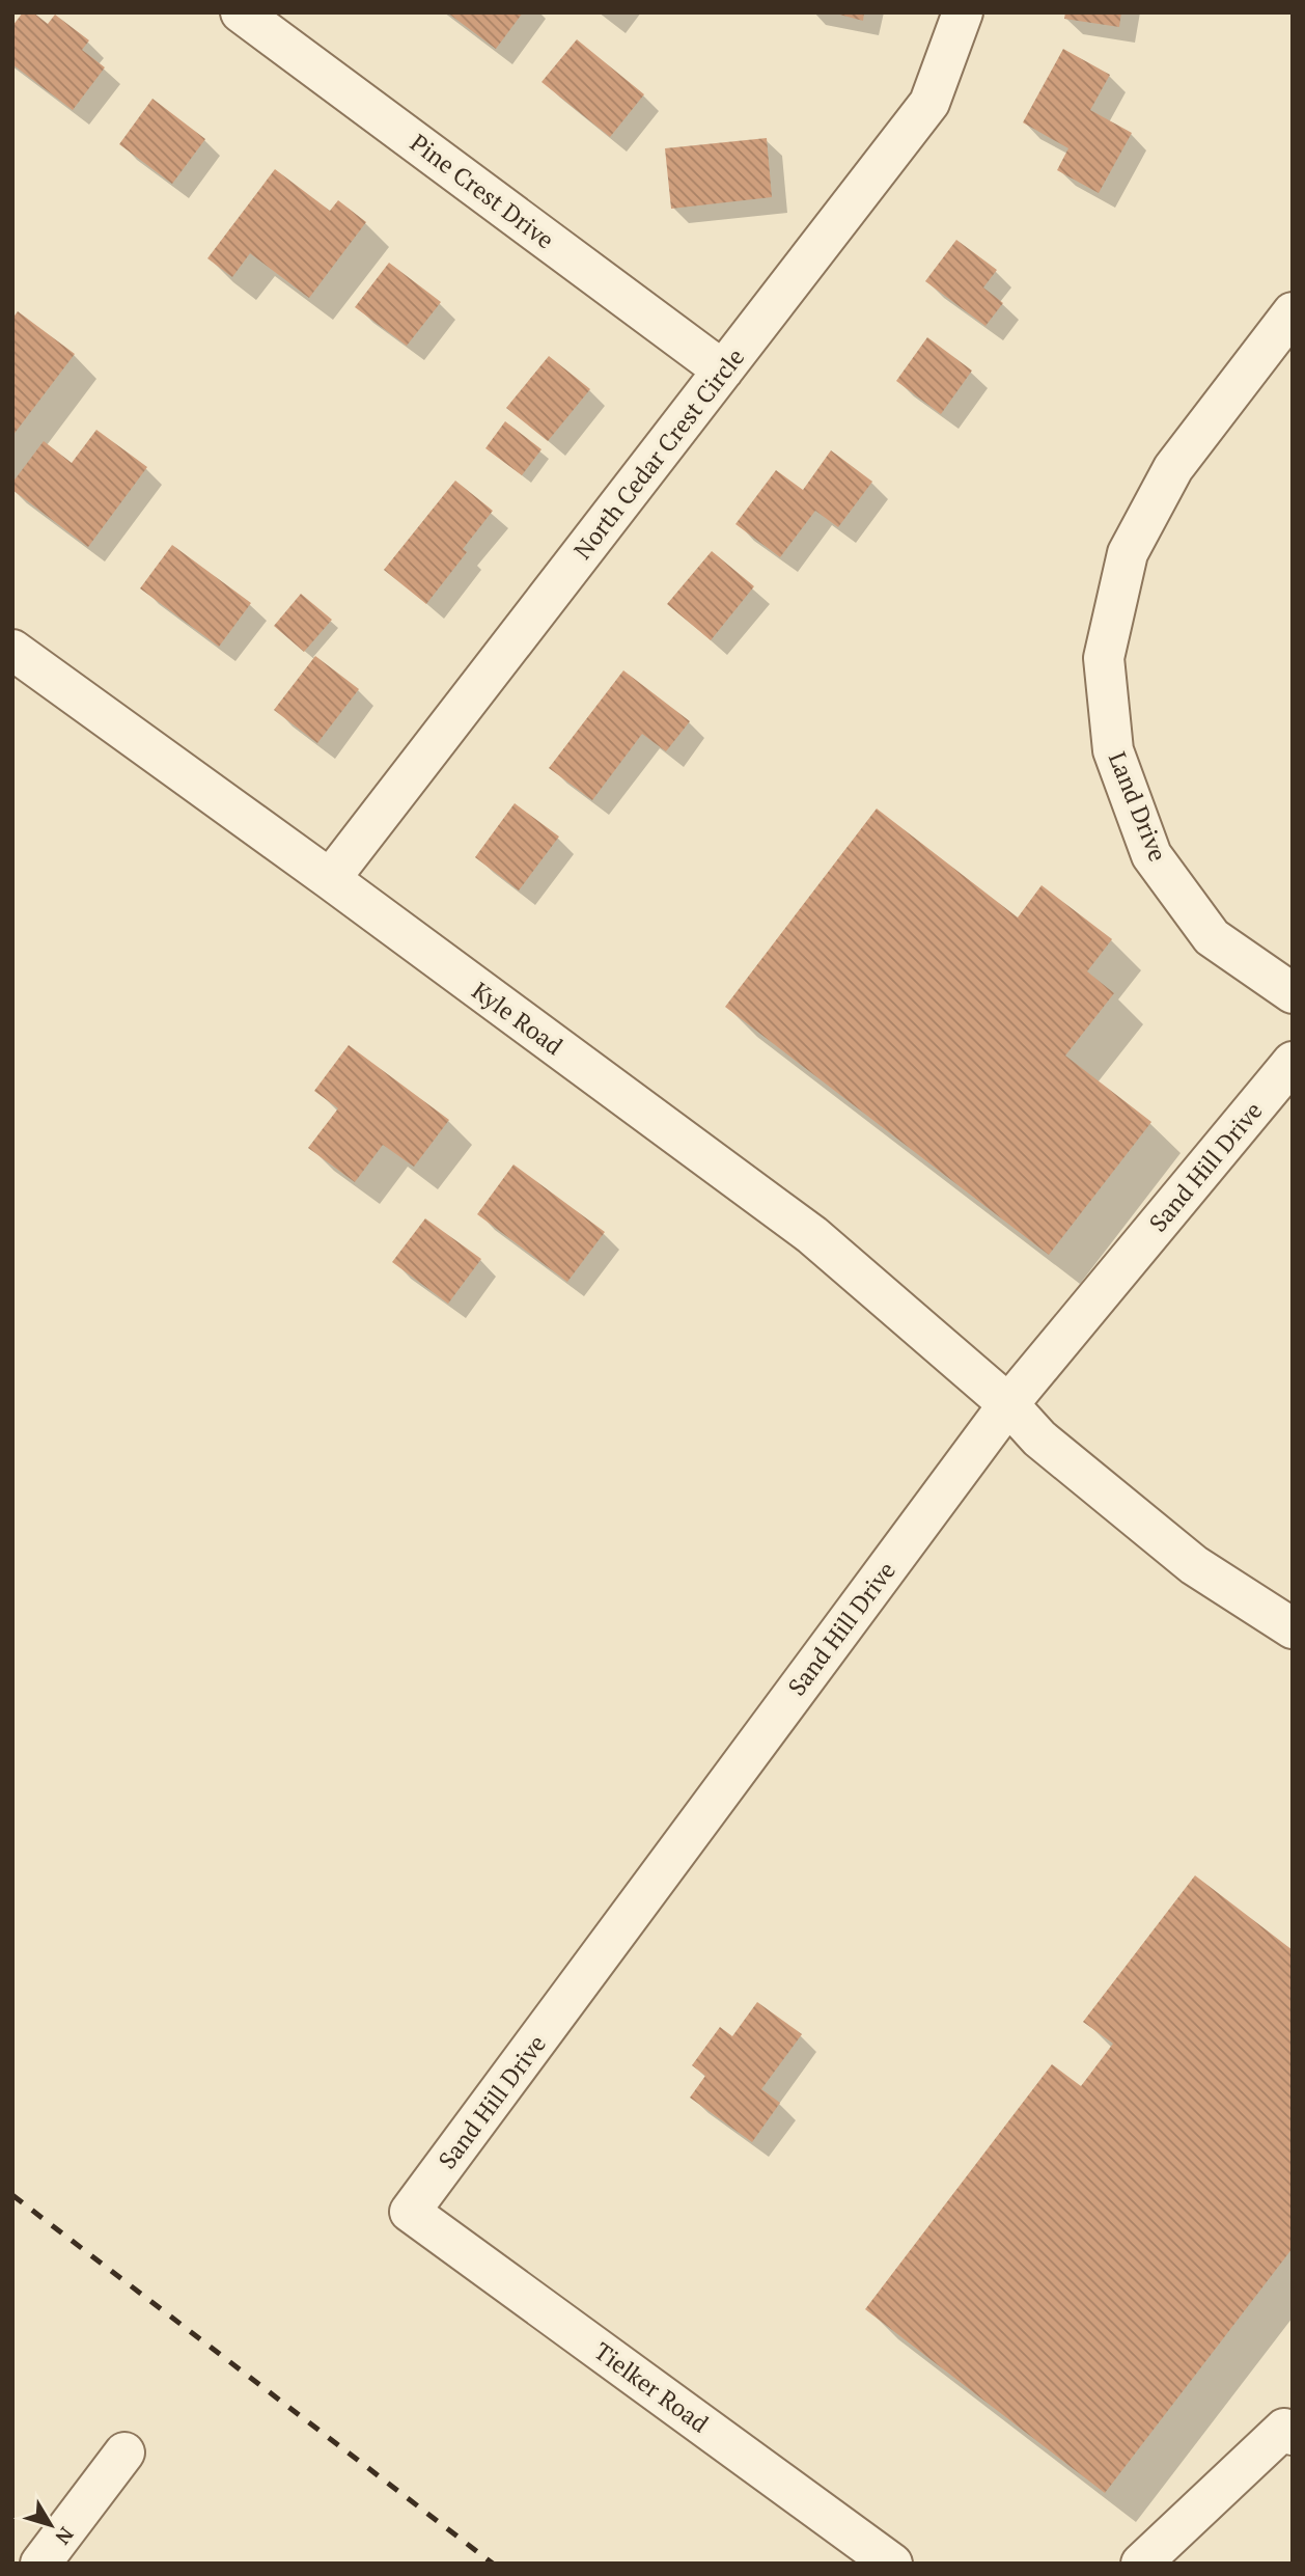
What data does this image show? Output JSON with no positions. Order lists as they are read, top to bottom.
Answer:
{
  "streets": {
    "street": [
      "Pine Crest Drive",
      "North Cedar Crest Circle",
      "Land Drive",
      "Kyle Road",
      "Sand Hill Drive",
      "Tielker Road"
    ]
  },
  "crossings": [
    ["Pine Crest Drive", "North Cedar Crest Circle"],
    ["North Cedar Crest Circle", "Kyle Road"],
    ["Kyle Road", "Sand Hill Drive"],
    ["Sand Hill Drive", "Tielker Road"]
  ],
  "north": "bottom right"
}
